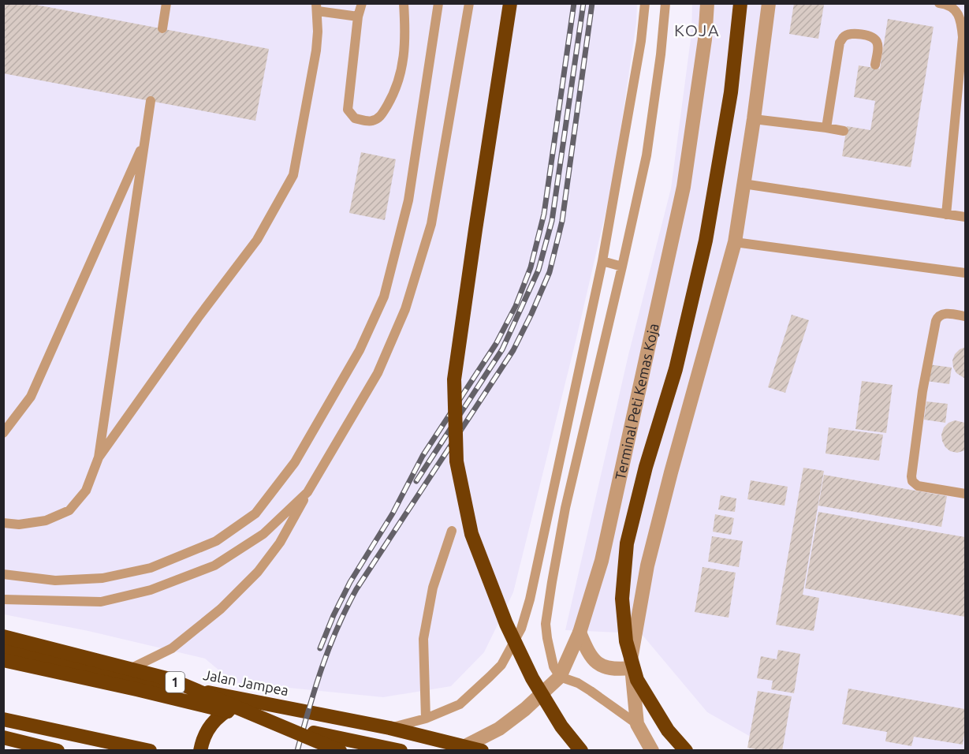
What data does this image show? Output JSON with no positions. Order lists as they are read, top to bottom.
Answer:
{
  "streets": {
    "highway": ["1", "Jalan Jampea"],
    "street": ["Terminal Peti Kemas Koja"]
  },
  "crossings": [
    ["Terminal Peti Kemas Koja", "Jalan Jampea"]
  ],
  "districts": ["KOJA"]
}
